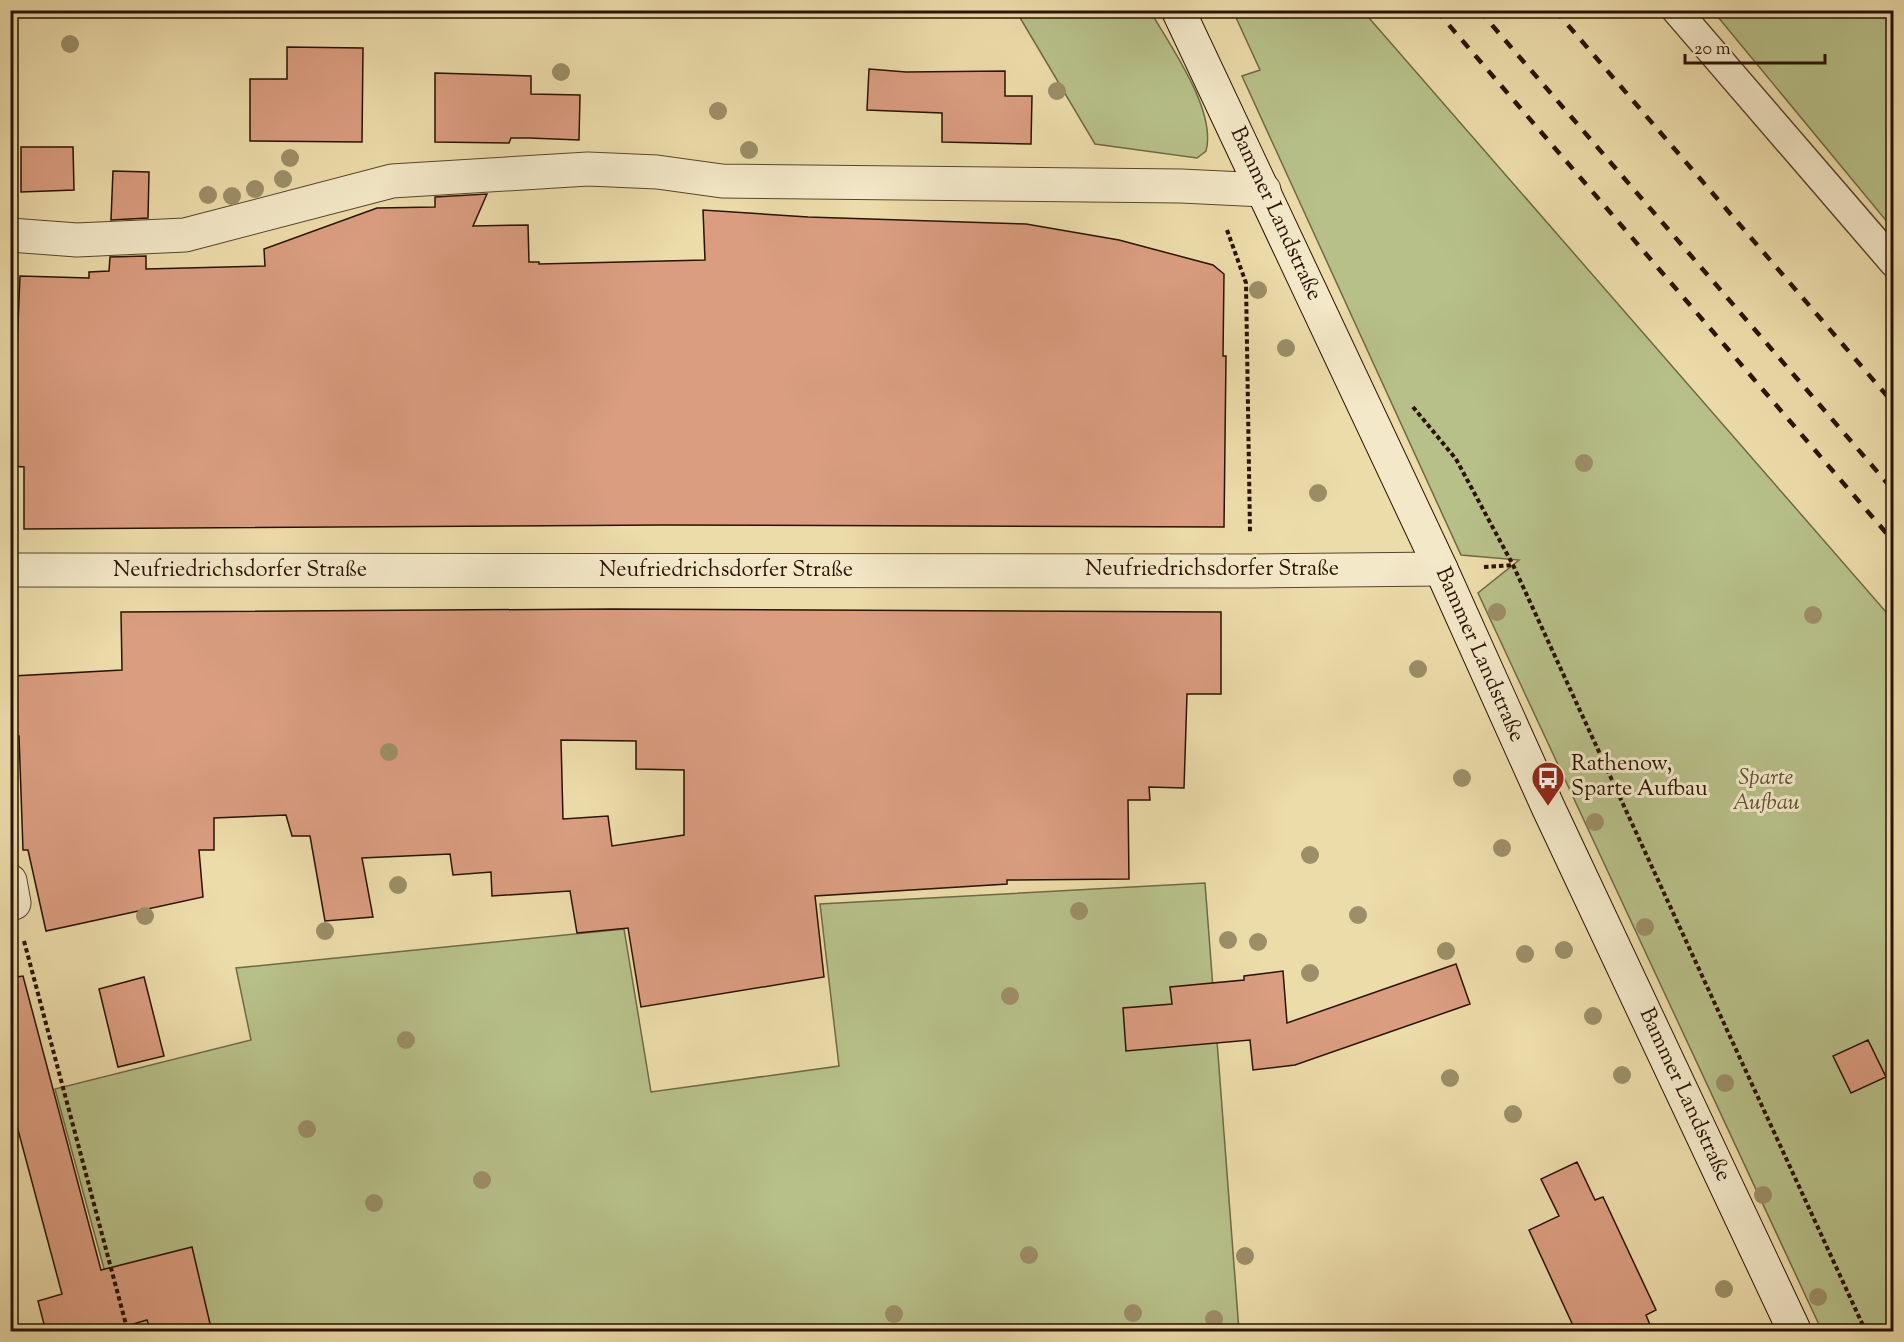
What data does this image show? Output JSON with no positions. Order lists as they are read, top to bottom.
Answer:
{
  "streets": {
    "street": ["Bammer Landstraße", "Neufriedrichsdorfer Straße"]
  },
  "crossings": [
    ["Bammer Landstraße", "Neufriedrichsdorfer Straße"]
  ],
  "parks": ["Sparte Aufbau"],
  "places": {
    "bus stop": ["Rathenow, Sparte Aufbau"]
  },
  "scale_bar": "20 m"
}
